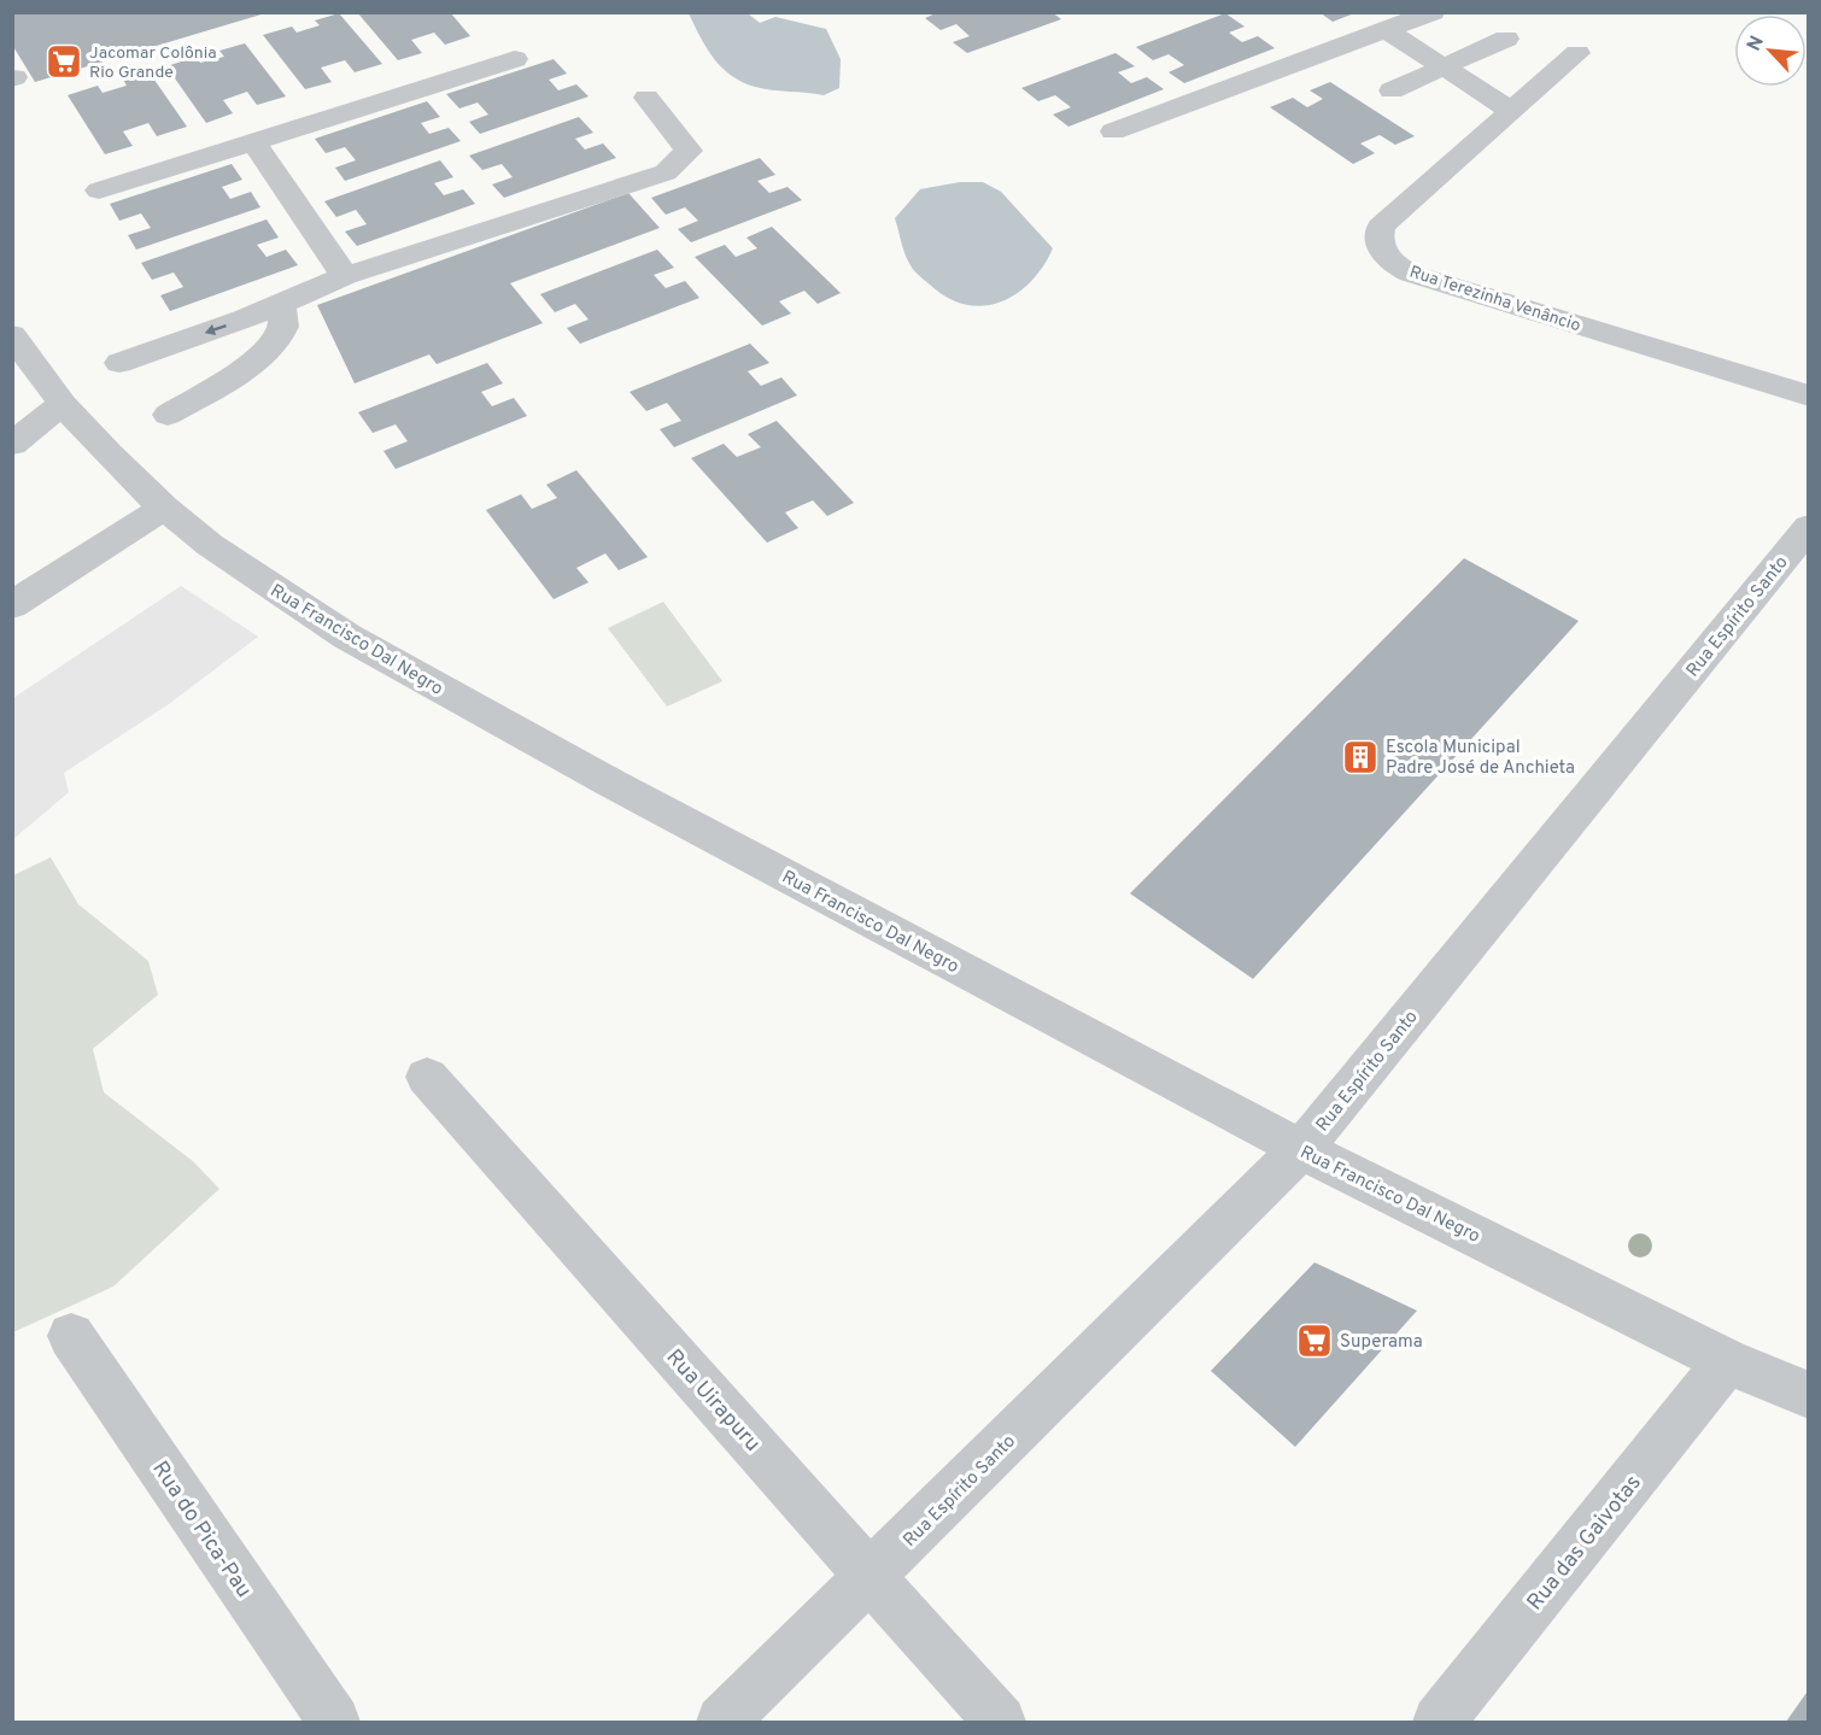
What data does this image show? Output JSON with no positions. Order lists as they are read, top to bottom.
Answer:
{
  "streets": {
    "street": [
      "Rua Terezinha Venâncio",
      "Rua Espírito Santo",
      "Rua Francisco Dal Negro",
      "Rua Uirapuru",
      "Rua do Pica-Pau",
      "Rua das Gaivotas"
    ]
  },
  "crossings": [
    ["Rua Espírito Santo", "Rua Francisco Dal Negro"],
    ["Rua Espírito Santo", "Rua Uirapuru"],
    ["Rua Francisco Dal Negro", "Rua das Gaivotas"]
  ],
  "places": {
    "supermarket": ["Jacomar Colônia Rio Grande", "Superama"],
    "building": ["Escola Municipal Padre José de Anchieta"]
  },
  "north": "top left"
}
